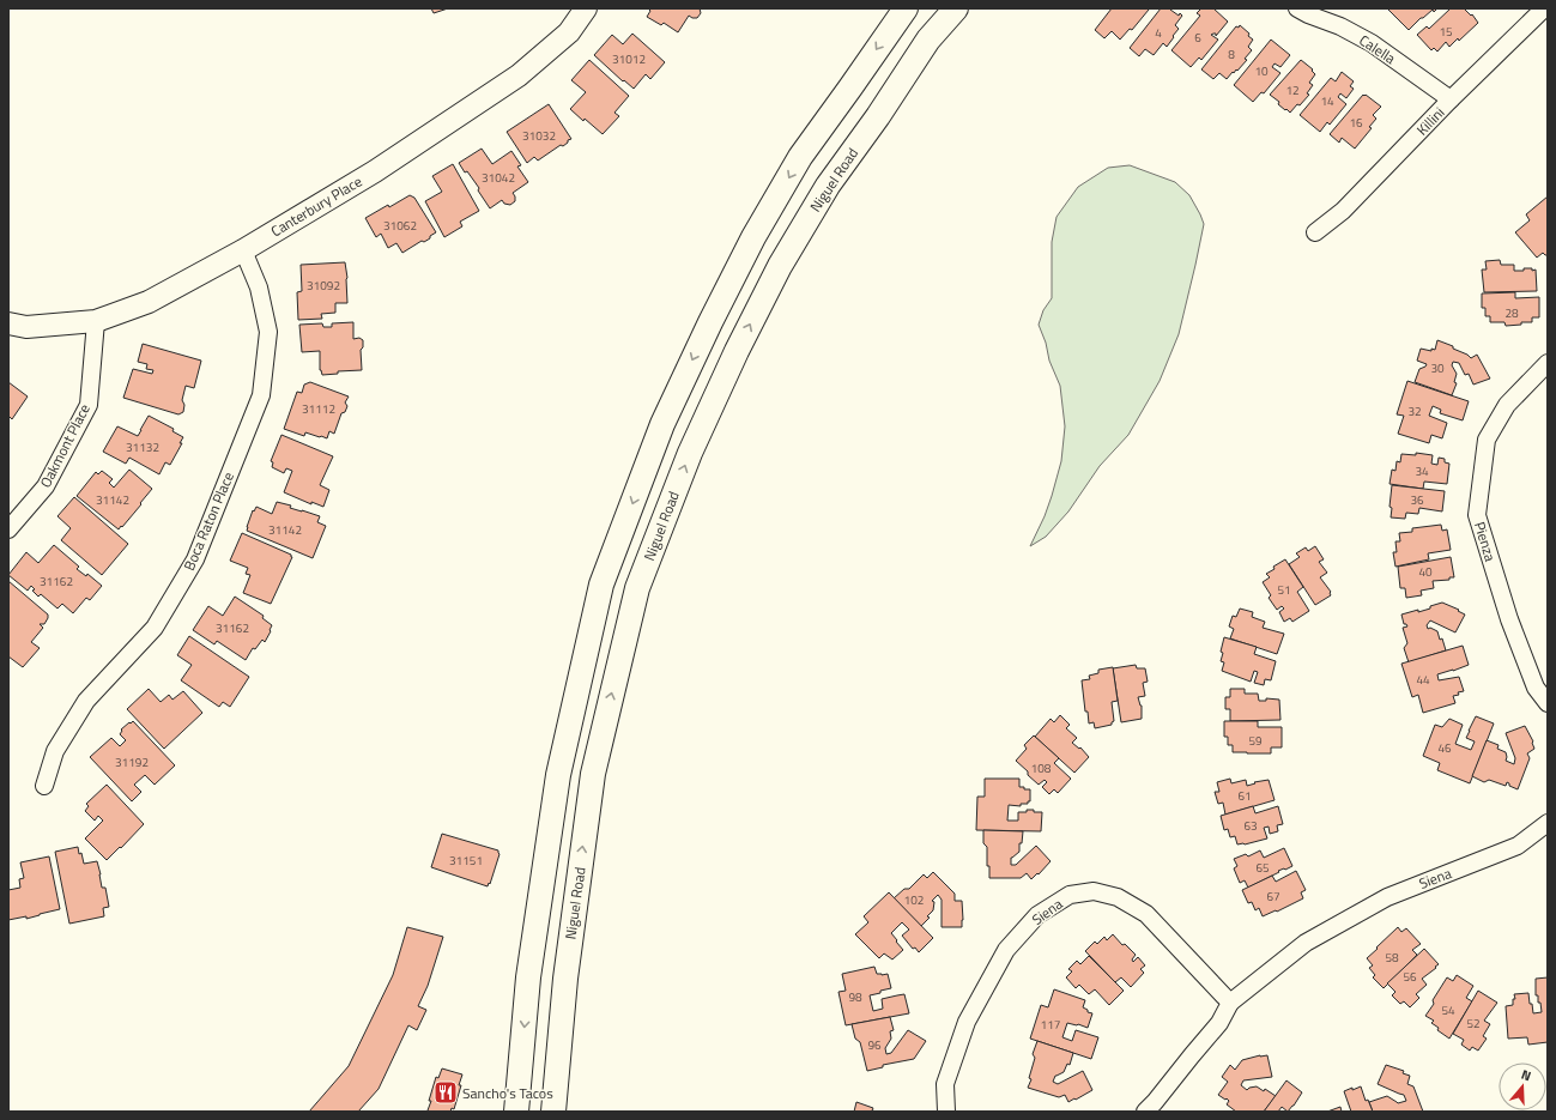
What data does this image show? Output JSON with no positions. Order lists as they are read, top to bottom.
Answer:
{
  "streets": {
    "main road": ["Niguel Road"],
    "street": [
      "Calella",
      "Killini",
      "Canterbury Place",
      "Oakmont Place",
      "Boca Raton Place",
      "Pienza",
      "Siena"
    ]
  },
  "crossings": [
    ["Calella", "Killini"],
    ["Canterbury Place", "Oakmont Place"],
    ["Canterbury Place", "Boca Raton Place"]
  ],
  "places": {
    "restaurant": ["Sancho's Tacos"]
  },
  "house_numbers": [
    "15",
    "4",
    "6",
    "8",
    "31012",
    "10",
    "12",
    "14",
    "16",
    "31032",
    "31042",
    "31062",
    "31092",
    "28",
    "30",
    "31112",
    "32",
    "31132",
    "34",
    "31142",
    "36",
    "31142",
    "40",
    "31162",
    "51",
    "31162",
    "44",
    "59",
    "46",
    "31192",
    "108",
    "61",
    "63",
    "31151",
    "65",
    "67",
    "102",
    "58",
    "56",
    "98",
    "54",
    "52",
    "117",
    "96"
  ],
  "north": "top"
}
